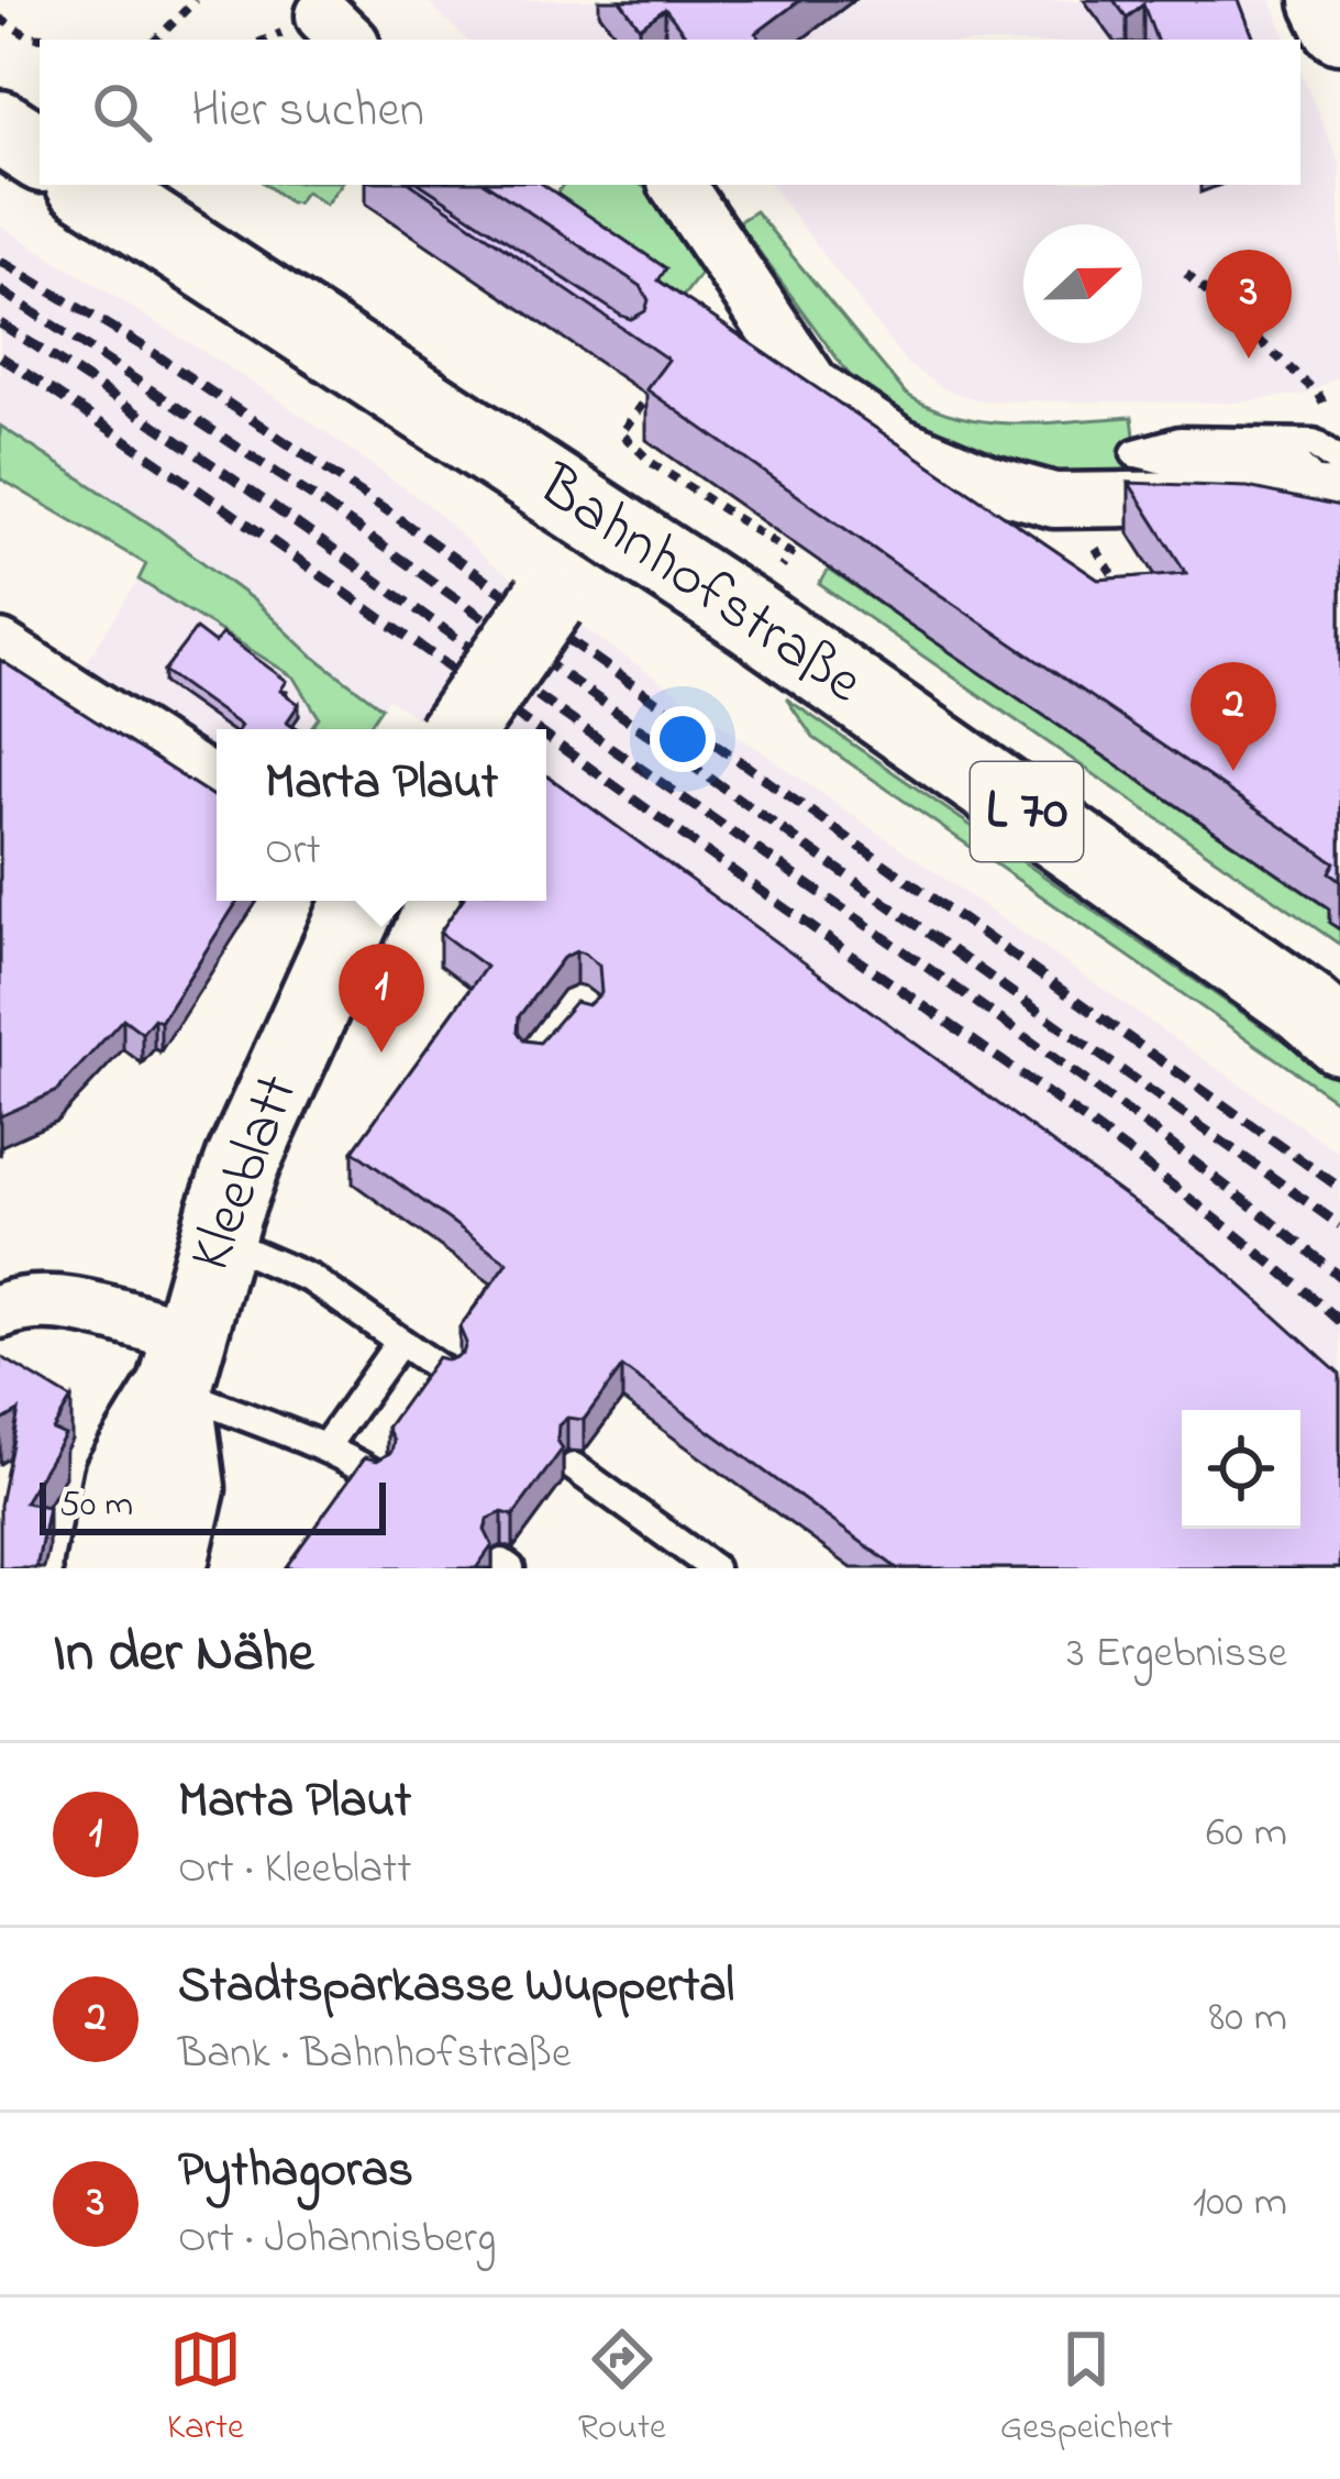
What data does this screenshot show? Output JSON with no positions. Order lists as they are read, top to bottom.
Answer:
{
  "streets": {
    "main road": ["Bahnhofstraße", "L 70", "Kleeblatt"]
  },
  "scale_bar": "50 m",
  "north": "right",
  "page": {
    "search": "Hier suchen",
    "pins": ["3", "2", "1"],
    "popup": ["Marta Plaut", "Ort"],
    "scale": "50 m",
    "heading": ["In der Nähe", "3 Ergebnisse"],
    "list": [
      {
        "mark": "1",
        "name": "Marta Plaut",
        "note": "Ort · Kleeblatt",
        "value": "60 m"
      },
      {
        "mark": "2",
        "name": "Stadtsparkasse Wuppertal",
        "note": "Bank · Bahnhofstraße",
        "value": "80 m"
      },
      {
        "mark": "3",
        "name": "Pythagoras",
        "note": "Ort · Johannisberg",
        "value": "100 m"
      }
    ],
    "nav": ["Karte", "Route", "Gespeichert"]
  }
}
